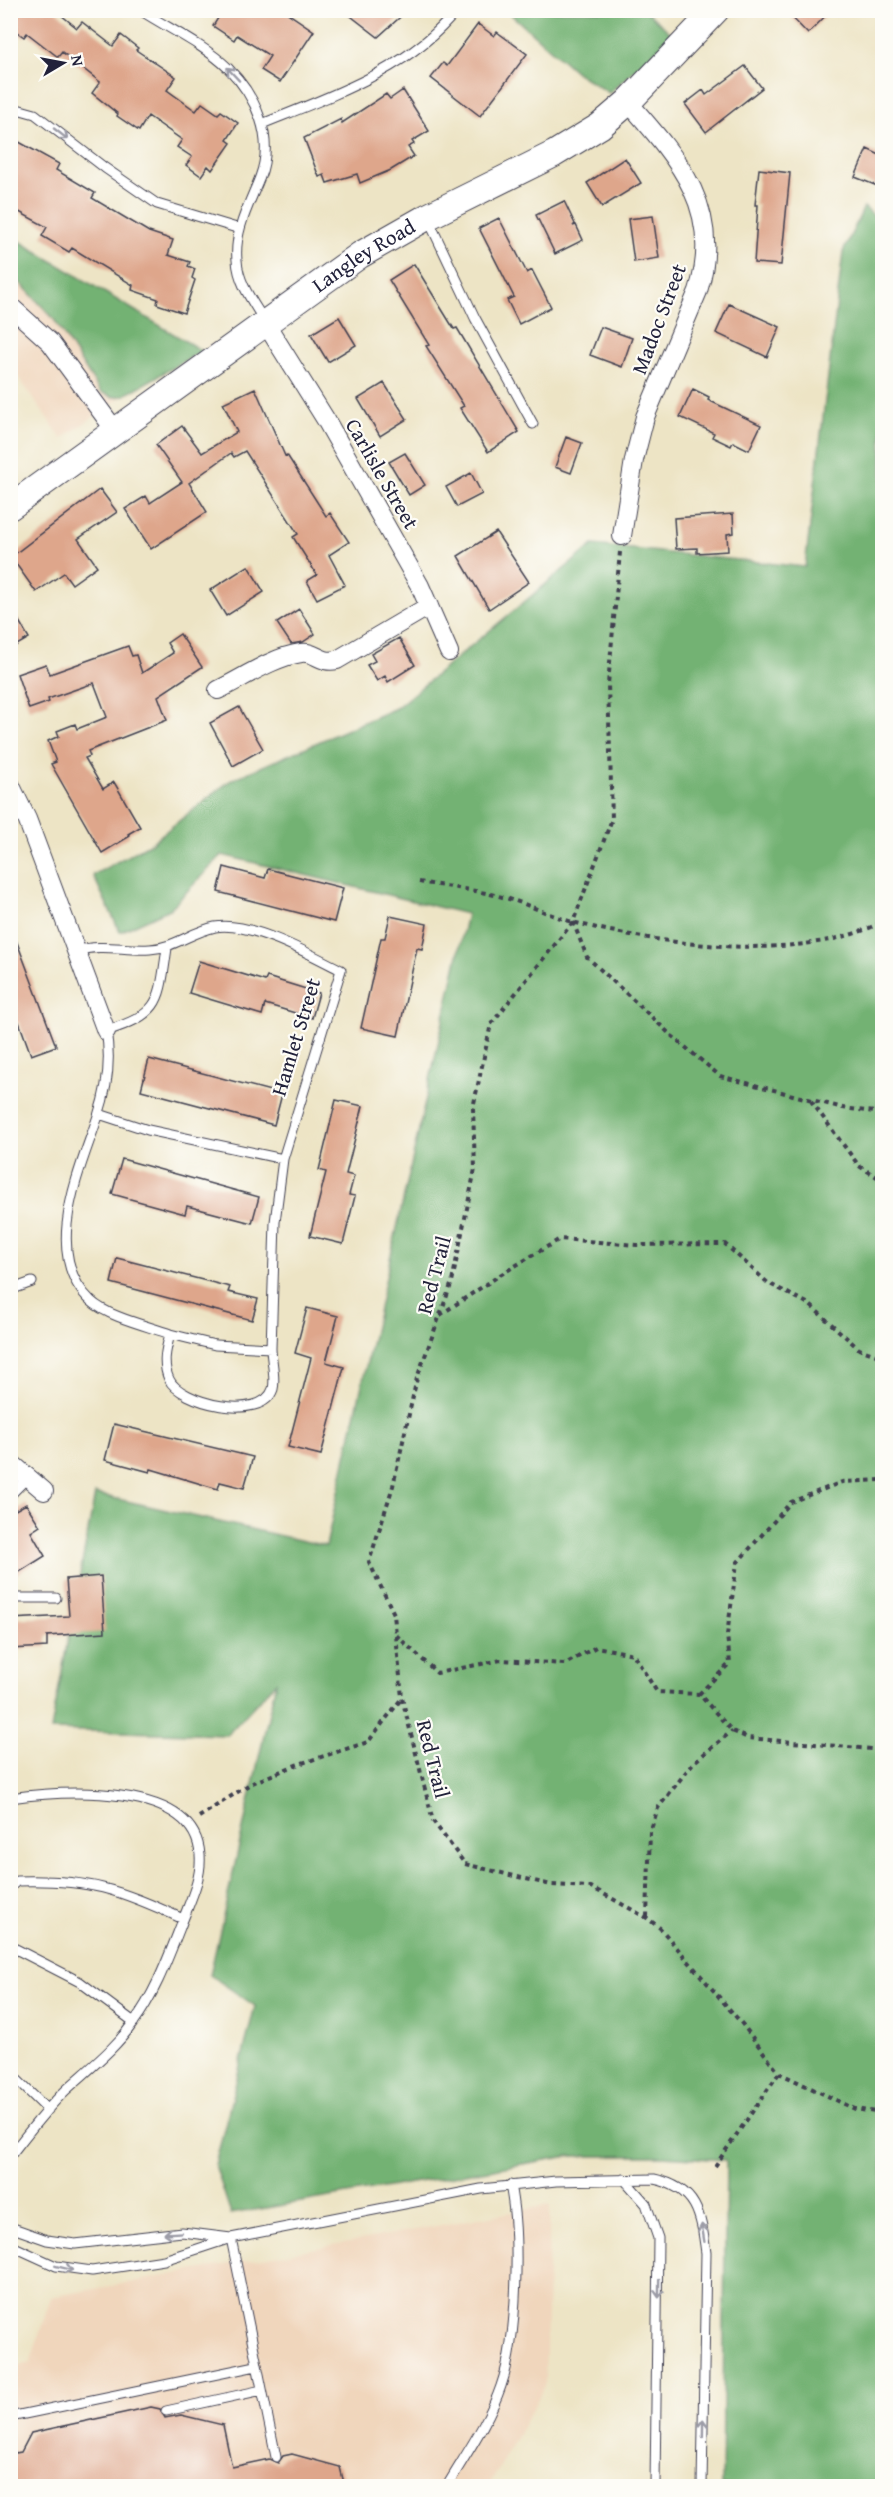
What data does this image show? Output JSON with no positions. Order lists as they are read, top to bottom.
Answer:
{
  "streets": {
    "street": ["Langley Road", "Madoc Street", "Carlisle Street"],
    "lane": ["Hamlet Street"],
    "path": ["Red Trail"]
  },
  "crossings": [
    ["Langley Road", "Madoc Street"],
    ["Langley Road", "Carlisle Street"],
    ["Madoc Street", "Red Trail"]
  ],
  "north": "right"
}
